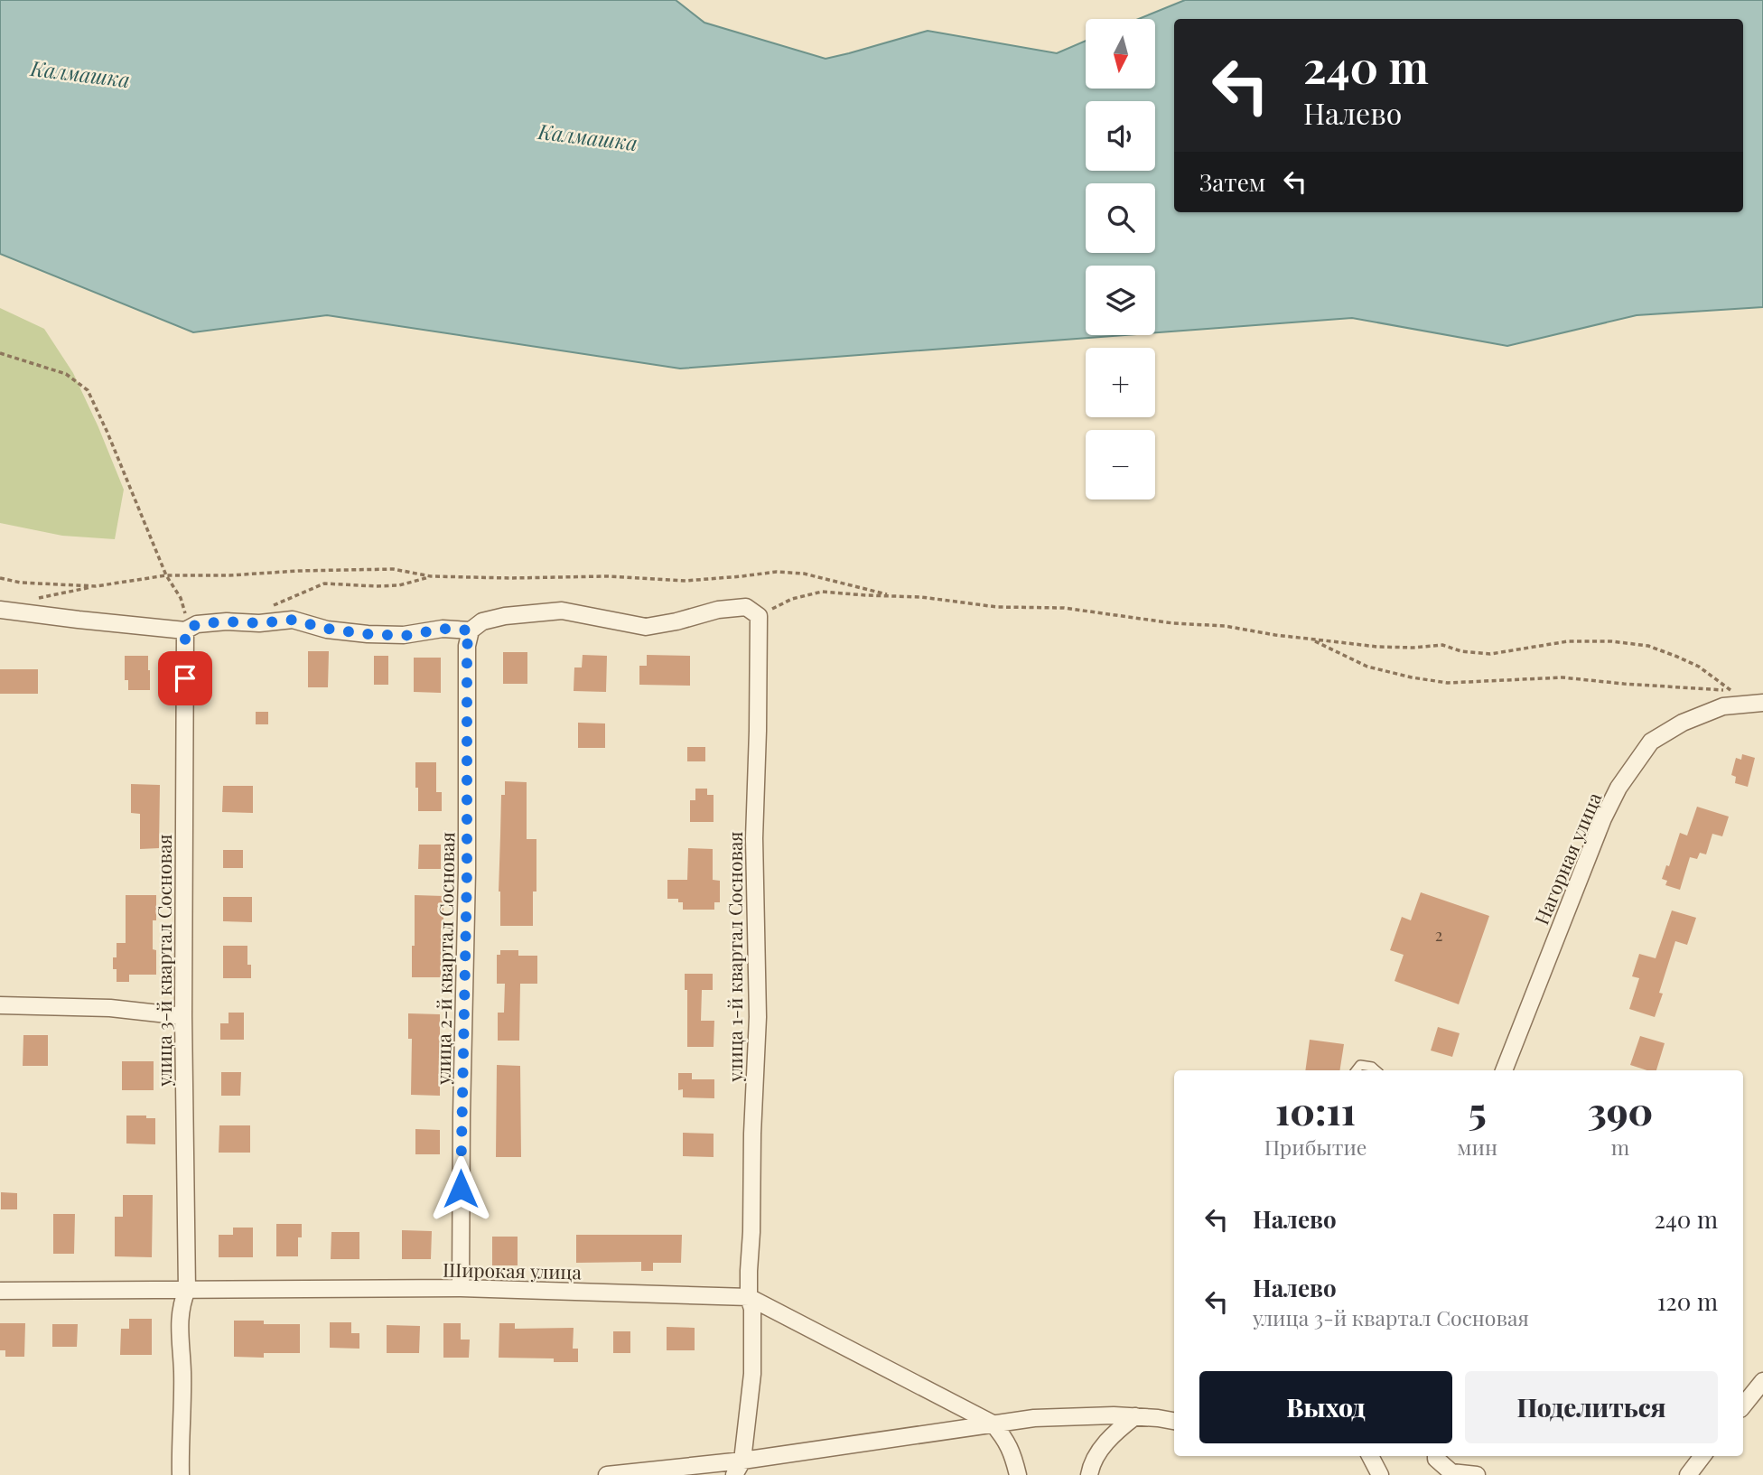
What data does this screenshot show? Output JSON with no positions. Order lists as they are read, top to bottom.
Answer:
{
  "streets": {
    "street": [
      "Нагорная улица",
      "улица 1-й квартал Сосновая",
      "улица 2-й квартал Сосновая",
      "улица 3-й квартал Сосновая",
      "Широкая улица"
    ]
  },
  "crossings": [
    ["улица 1-й квартал Сосновая", "Широкая улица"],
    ["улица 2-й квартал Сосновая", "Широкая улица"],
    ["улица 3-й квартал Сосновая", "Широкая улица"]
  ],
  "water": ["Калмашка"],
  "house_numbers": ["2"],
  "north": "bottom",
  "page": {
    "map_buttons": ["+", "−"],
    "turn": ["240 m", "Налево"],
    "then": "Затем",
    "eta": [
      "10:11",
      "Прибытие",
      "5",
      "мин",
      "390",
      "m"
    ],
    "list": [
      {
        "name": "Налево",
        "value": "240 m"
      },
      {
        "name": "Налево",
        "note": "улица 3-й квартал Сосновая",
        "value": "120 m"
      }
    ],
    "buttons": ["Выход", "Поделиться"]
  }
}
